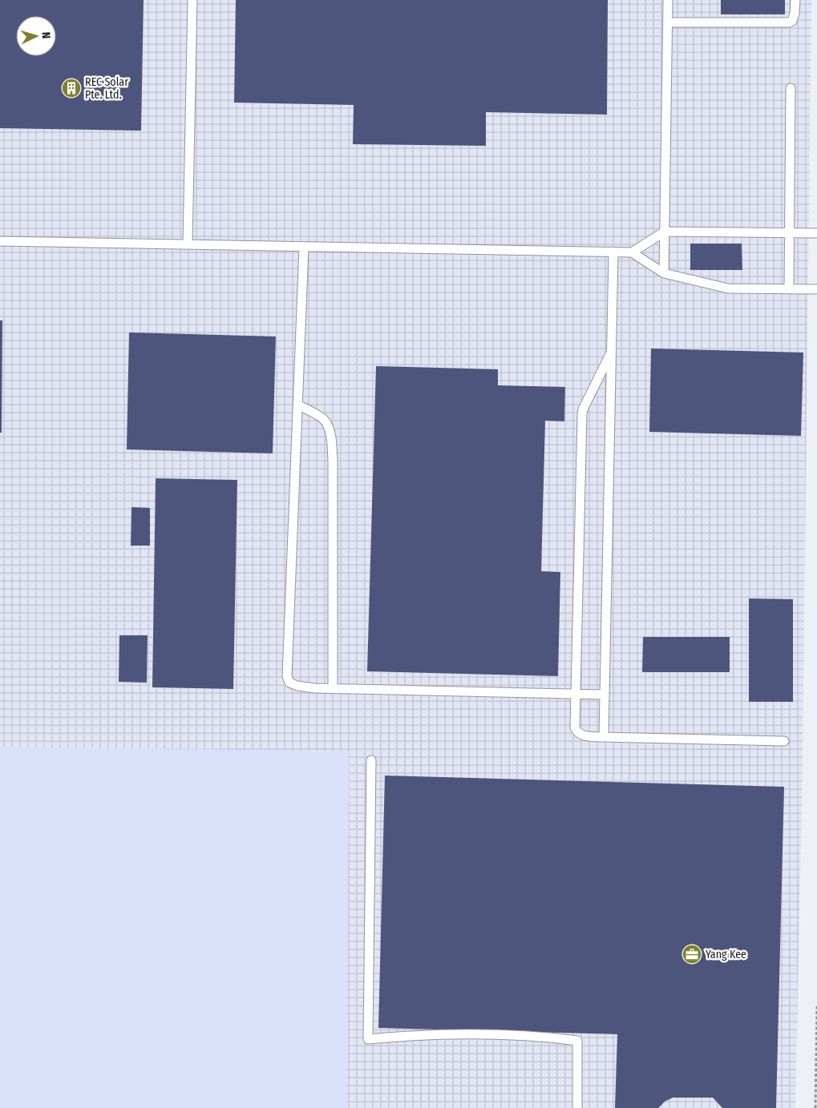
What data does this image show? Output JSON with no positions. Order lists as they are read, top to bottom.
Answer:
{
  "places": {
    "building": ["REC Solar Pte. Ltd."],
    "office": ["Yang Kee"]
  },
  "north": "right"
}
